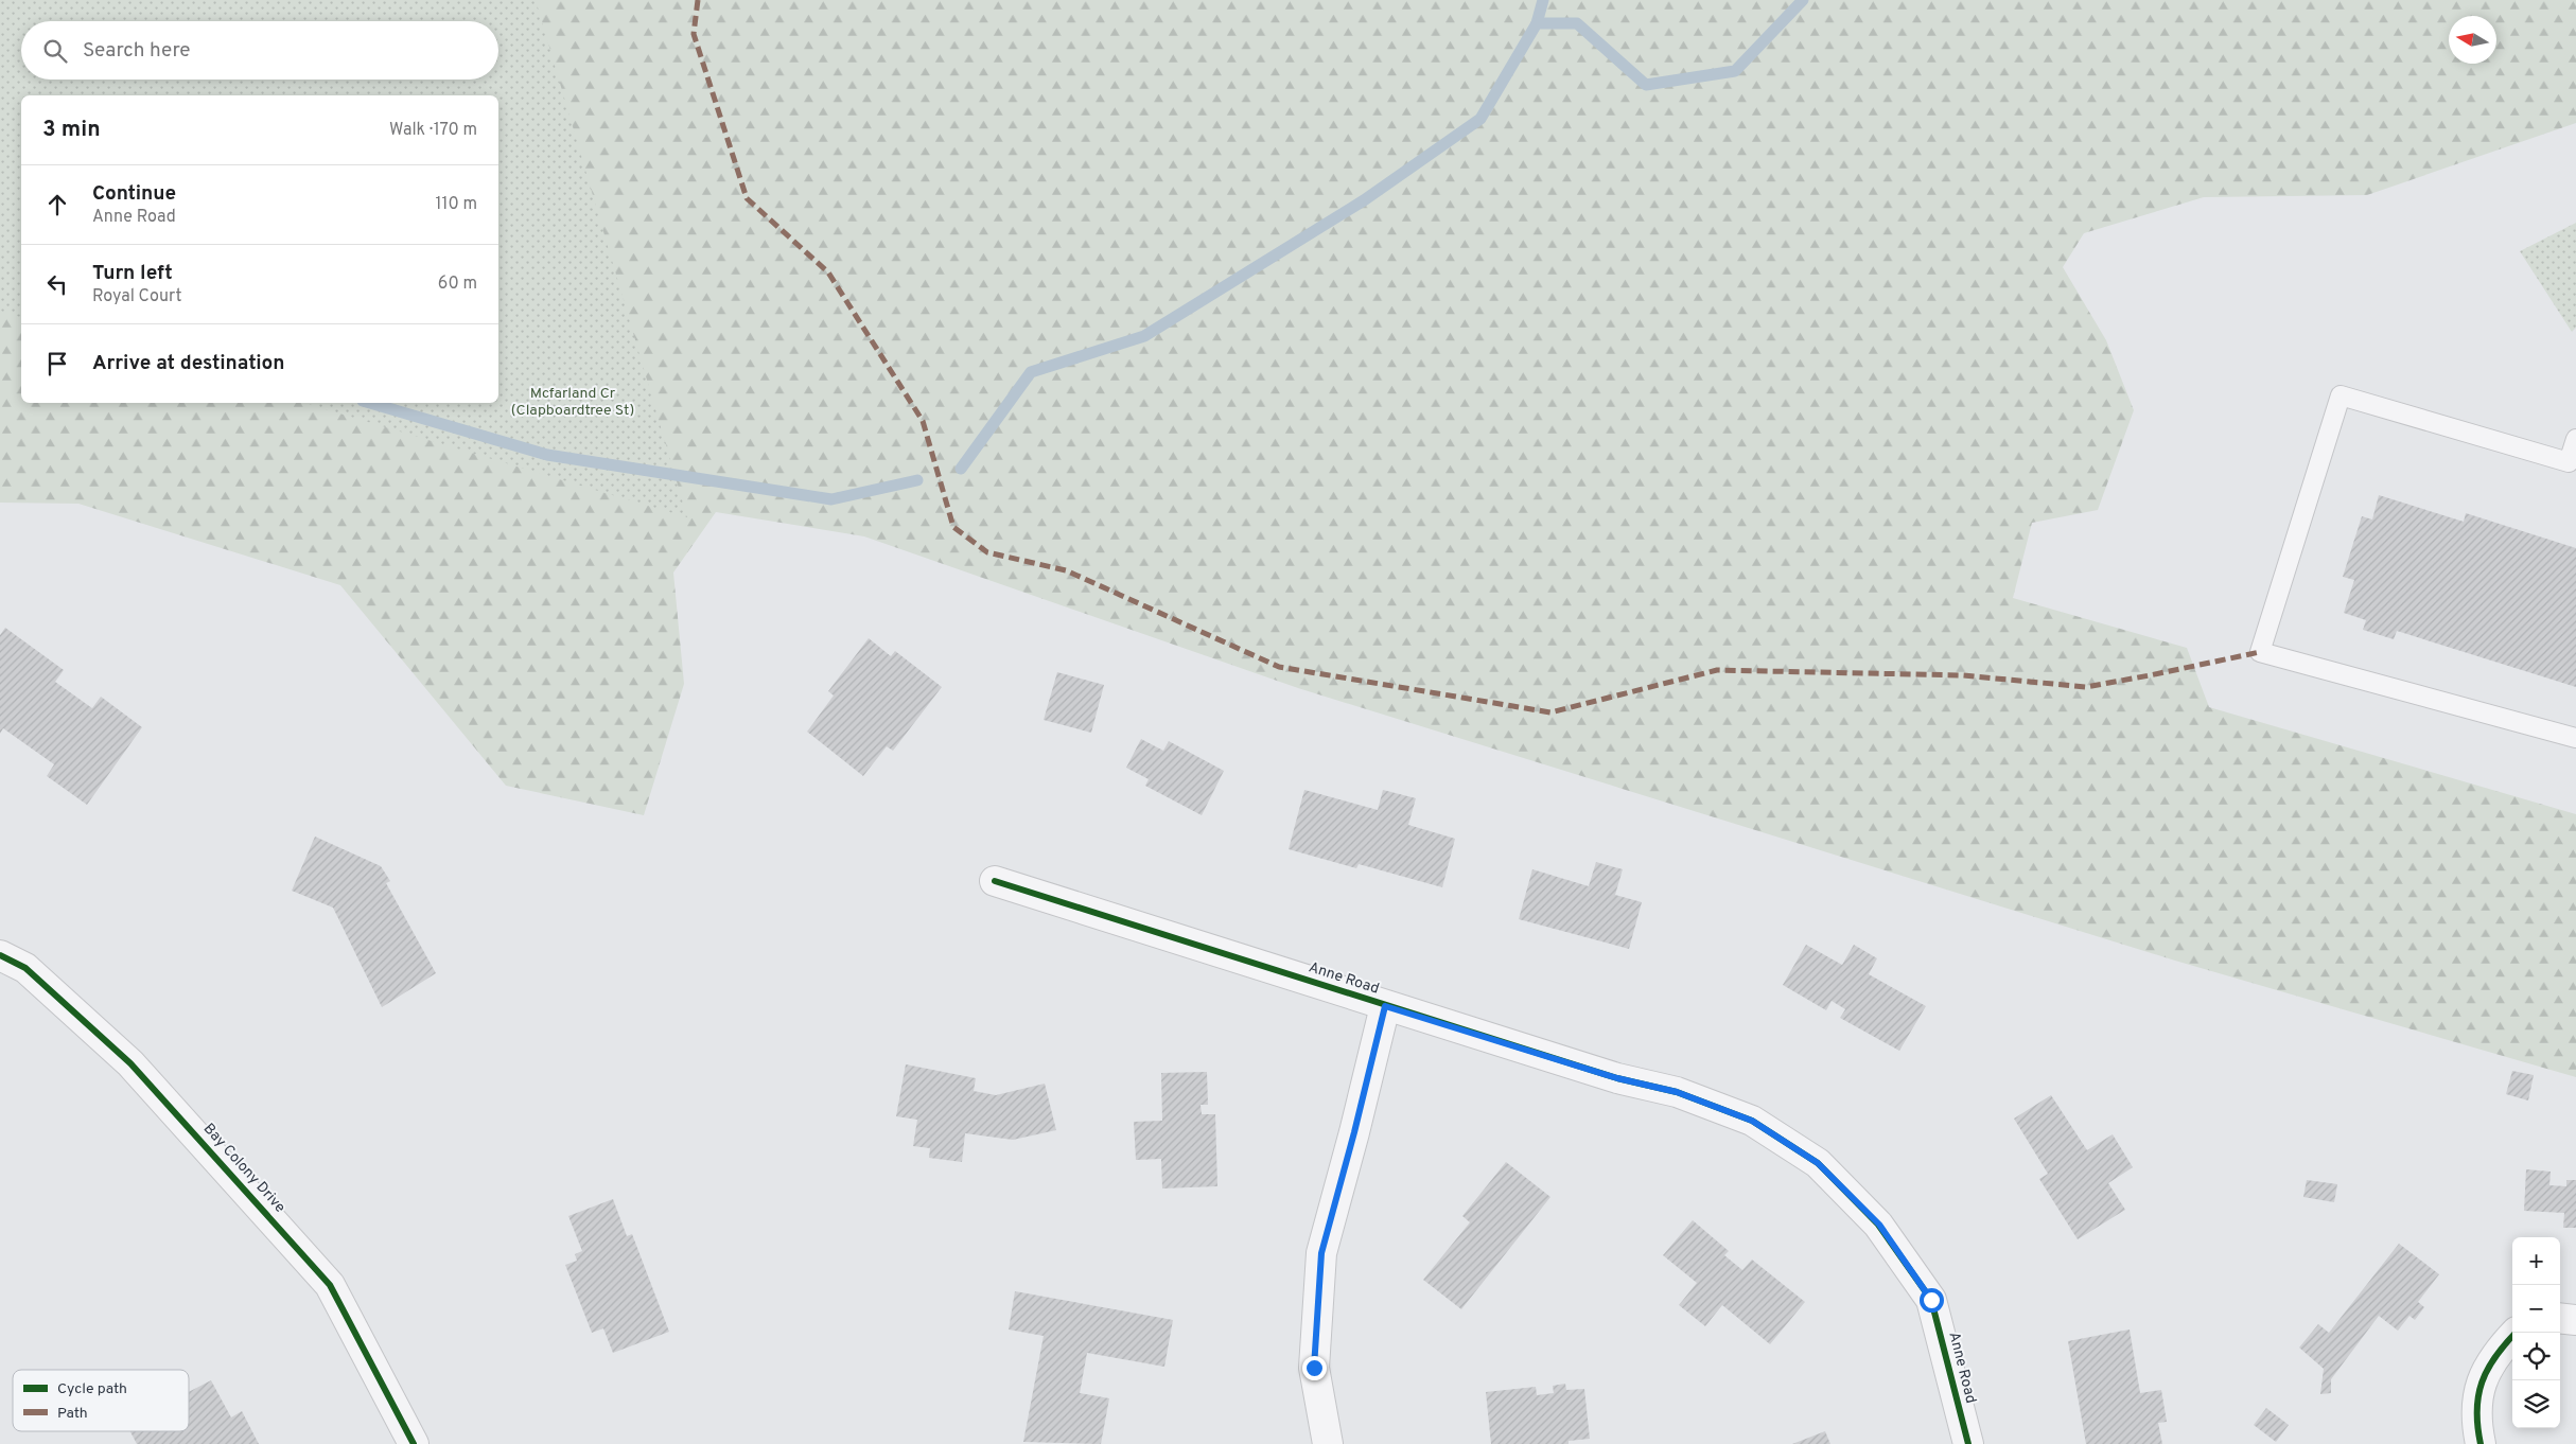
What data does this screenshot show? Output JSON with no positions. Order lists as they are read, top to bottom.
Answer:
{
  "streets": {
    "street": ["Anne Road", "Bay Colony Drive"]
  },
  "parks": ["Mcfarland Cr (Clapboardtree St)"],
  "legend": ["Cycle path", "Path"],
  "north": "left",
  "page": {
    "search": "Search here",
    "heading": ["3 min", "Walk · 170 m"],
    "list": [
      ["Continue", "Anne Road", "110 m"],
      ["Turn left", "Royal Court", "60 m"],
      "Arrive at destination"
    ],
    "map_buttons": ["+", "−"]
  }
}
